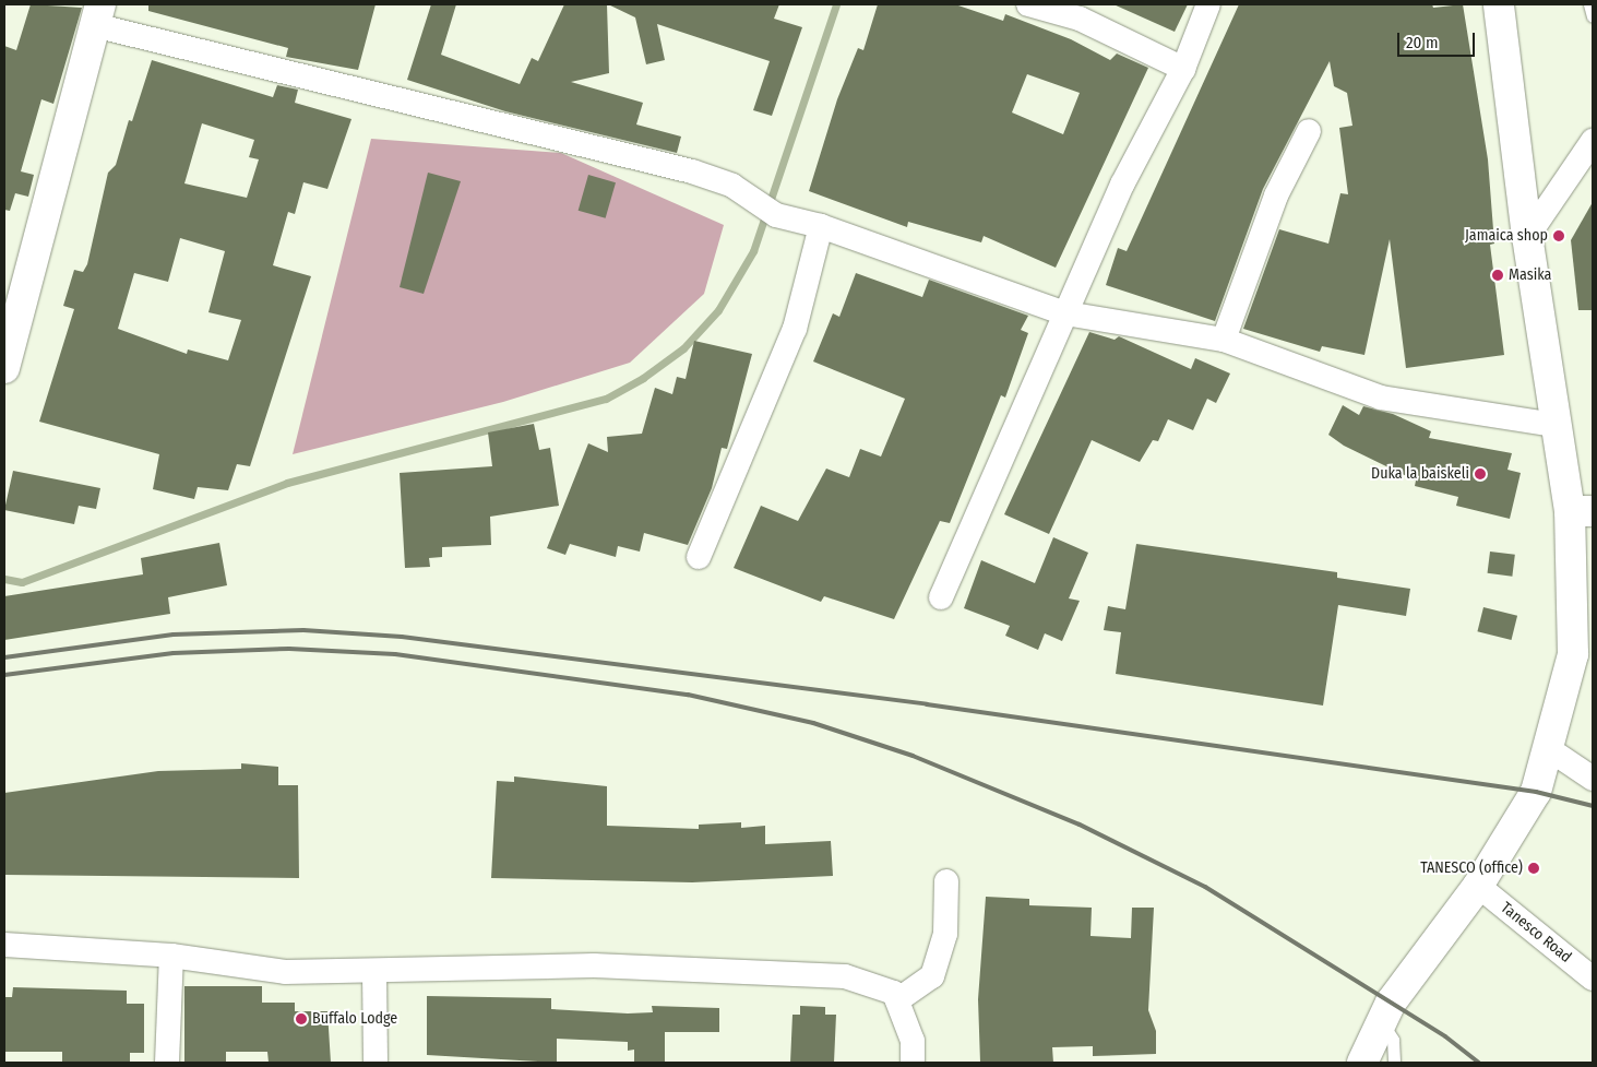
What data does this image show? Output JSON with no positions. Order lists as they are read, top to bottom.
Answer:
{
  "streets": {
    "street": ["Tanesco Road"]
  },
  "places": [
    "Jamaica shop",
    "Masika",
    "Duka la baiskeli",
    "TANESCO (office)",
    "Buffalo Lodge"
  ],
  "scale_bar": "20 m"
}
